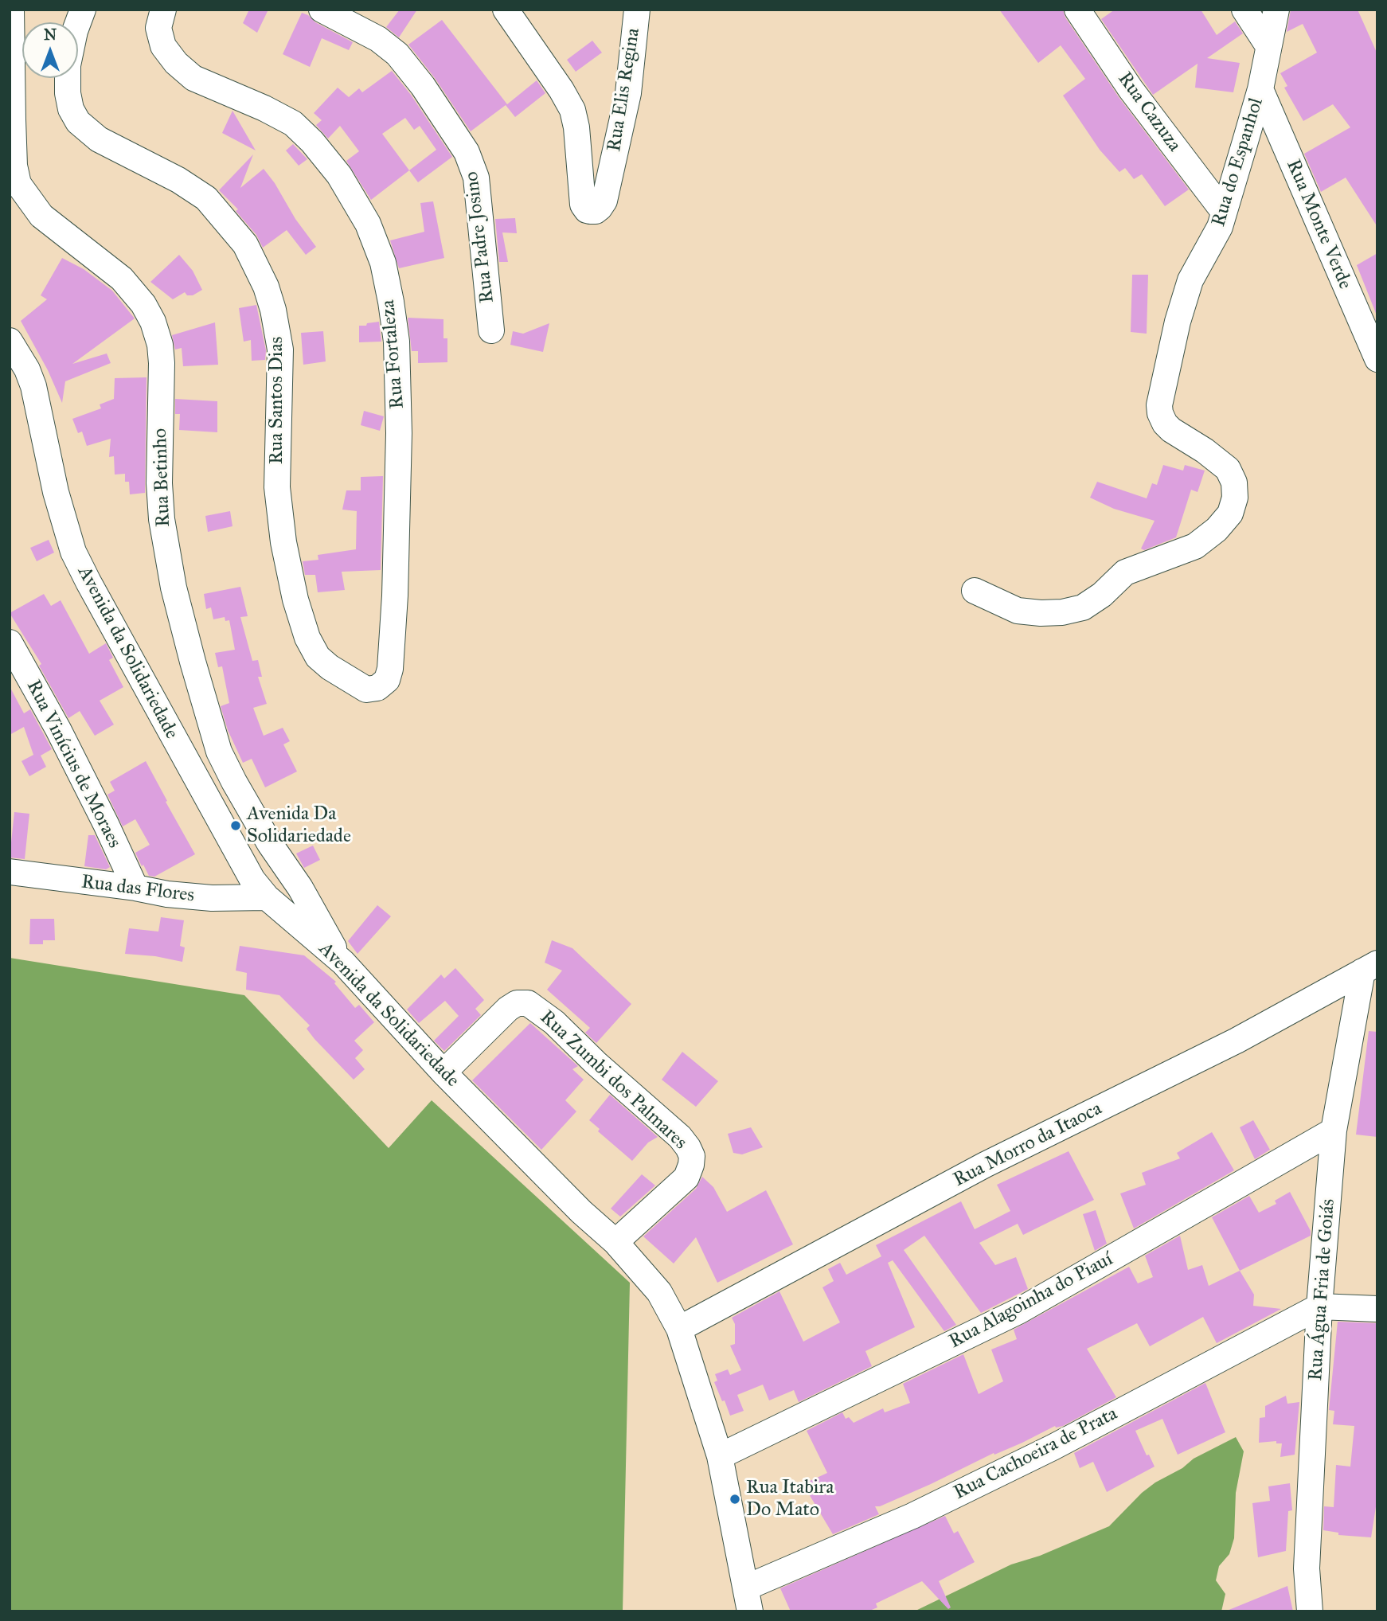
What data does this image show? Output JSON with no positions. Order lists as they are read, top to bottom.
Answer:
{
  "streets": {
    "street": [
      "Rua Elis Regina",
      "Rua Cazuza",
      "Rua do Espanhol",
      "Rua Monte Verde",
      "Rua Padre Josino",
      "Rua Fortaleza",
      "Rua Santos Dias",
      "Rua Betinho",
      "Avenida da Solidariedade",
      "Rua Vinícius de Moraes",
      "Rua das Flores",
      "Rua Zumbi dos Palmares",
      "Rua Morro da Itaoca",
      "Rua Água Fria de Goiás",
      "Rua Alagoinha do Piauí",
      "Rua Cachoeira de Prata"
    ]
  },
  "crossings": [
    ["Rua Cazuza", "Rua do Espanhol"],
    ["Rua do Espanhol", "Rua Monte Verde"],
    ["Rua Fortaleza", "Rua Santos Dias"],
    ["Rua Betinho", "Avenida da Solidariedade"],
    ["Avenida da Solidariedade", "Rua das Flores"],
    ["Avenida da Solidariedade", "Rua Zumbi dos Palmares"],
    ["Avenida da Solidariedade", "Rua Morro da Itaoca"],
    ["Avenida da Solidariedade", "Rua Alagoinha do Piauí"],
    ["Avenida da Solidariedade", "Rua Cachoeira de Prata"],
    ["Rua Vinícius de Moraes", "Rua das Flores"],
    ["Rua Morro da Itaoca", "Rua Água Fria de Goiás"],
    ["Rua Água Fria de Goiás", "Rua Alagoinha do Piauí"],
    ["Rua Água Fria de Goiás", "Rua Cachoeira de Prata"]
  ],
  "places": ["Avenida Da Solidariedade", "Rua Itabira Do Mato"],
  "north": "top"
}
